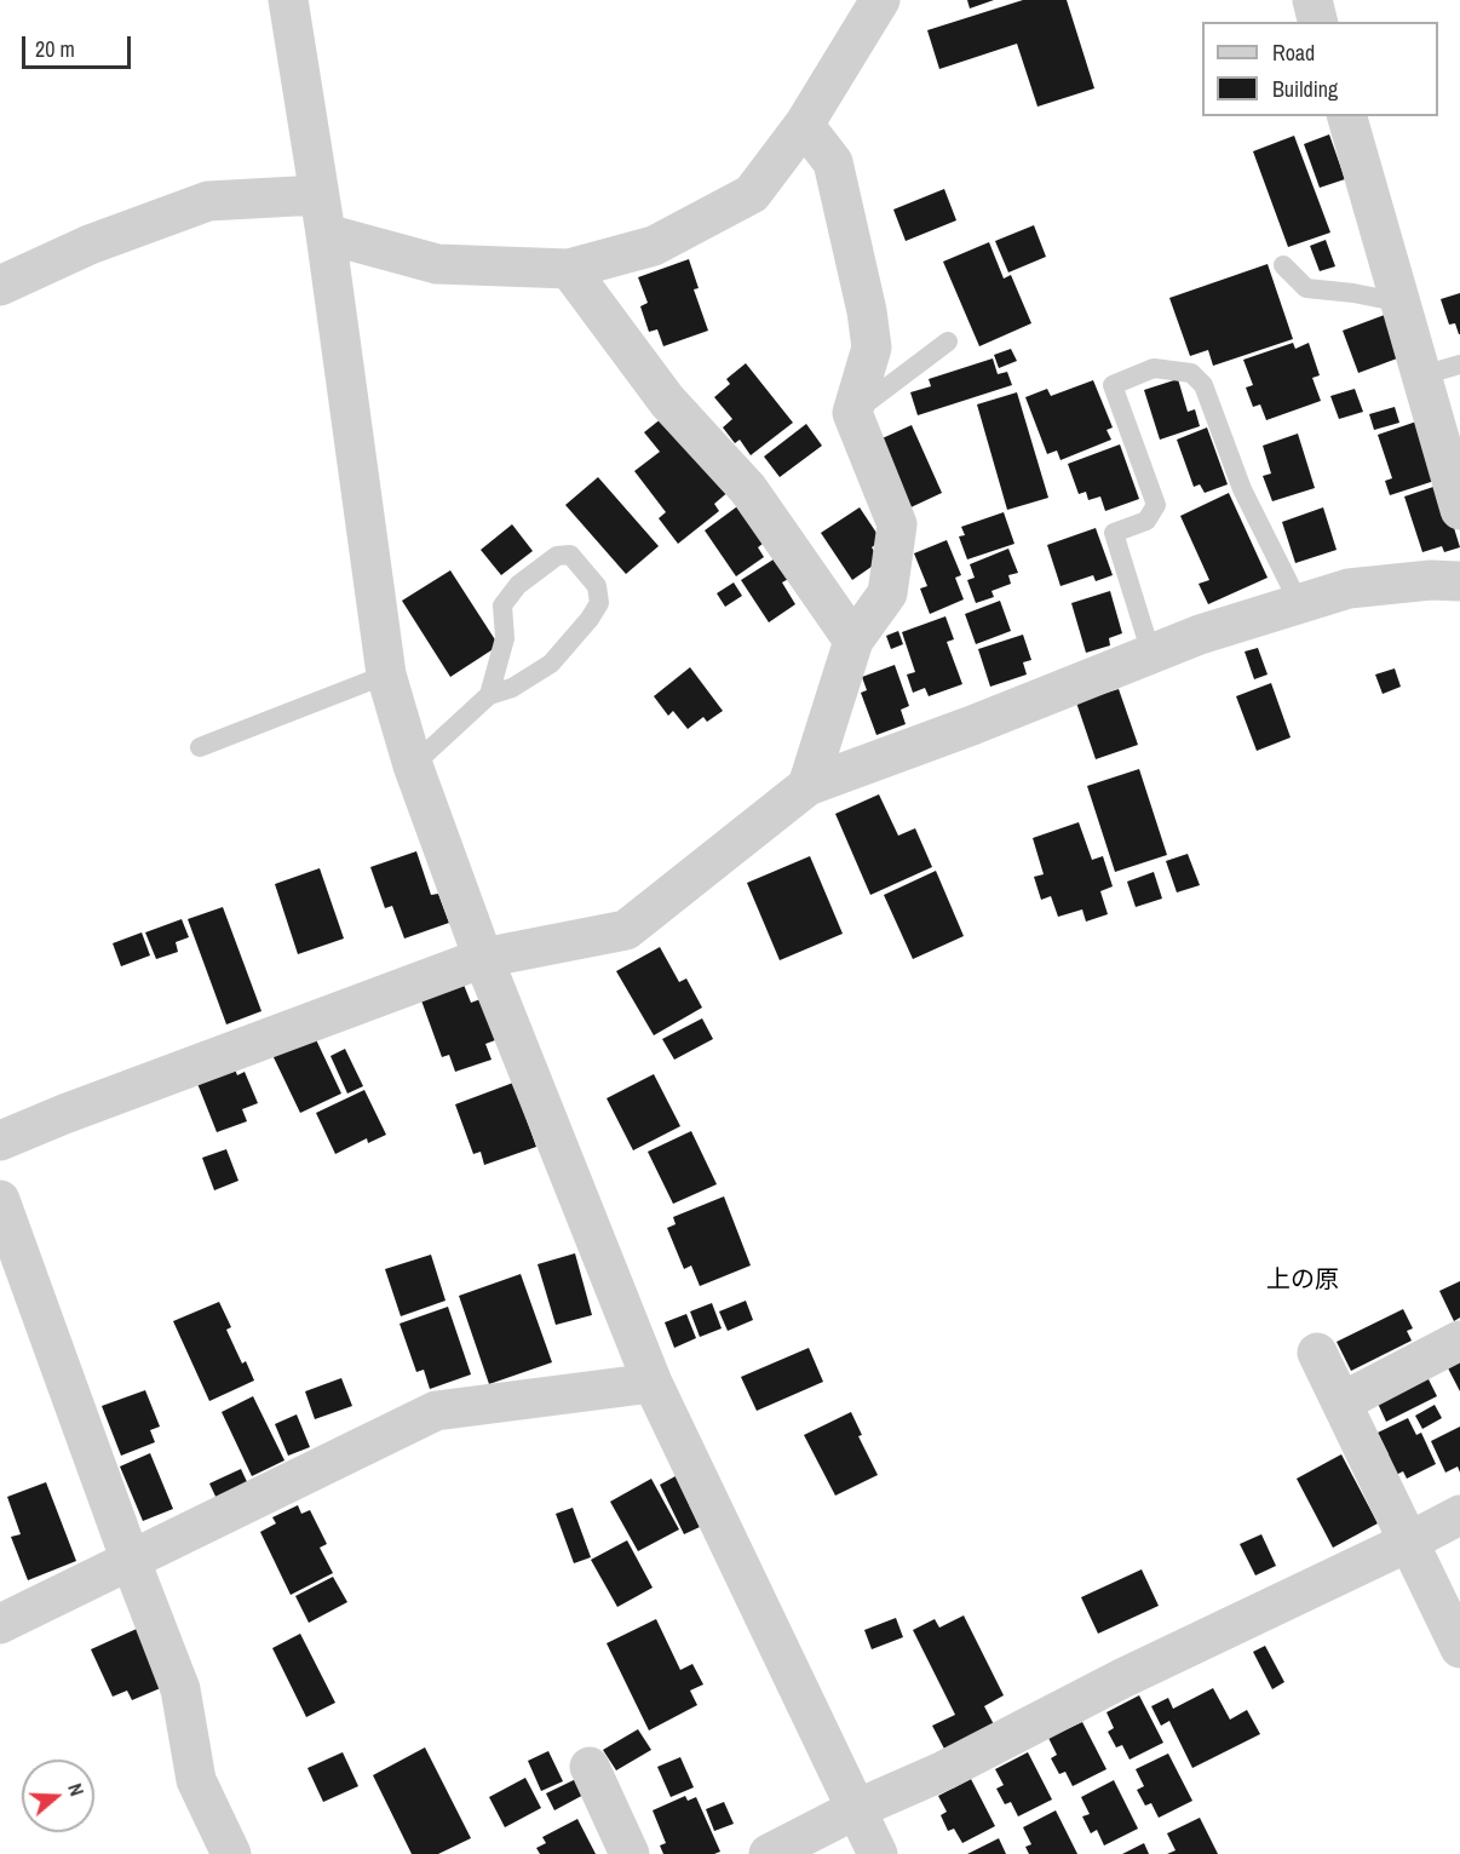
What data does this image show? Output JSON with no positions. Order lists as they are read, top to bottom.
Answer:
{
  "districts": ["上の原"],
  "legend": ["Road", "Building"],
  "scale_bar": "20 m",
  "north": "right"
}
